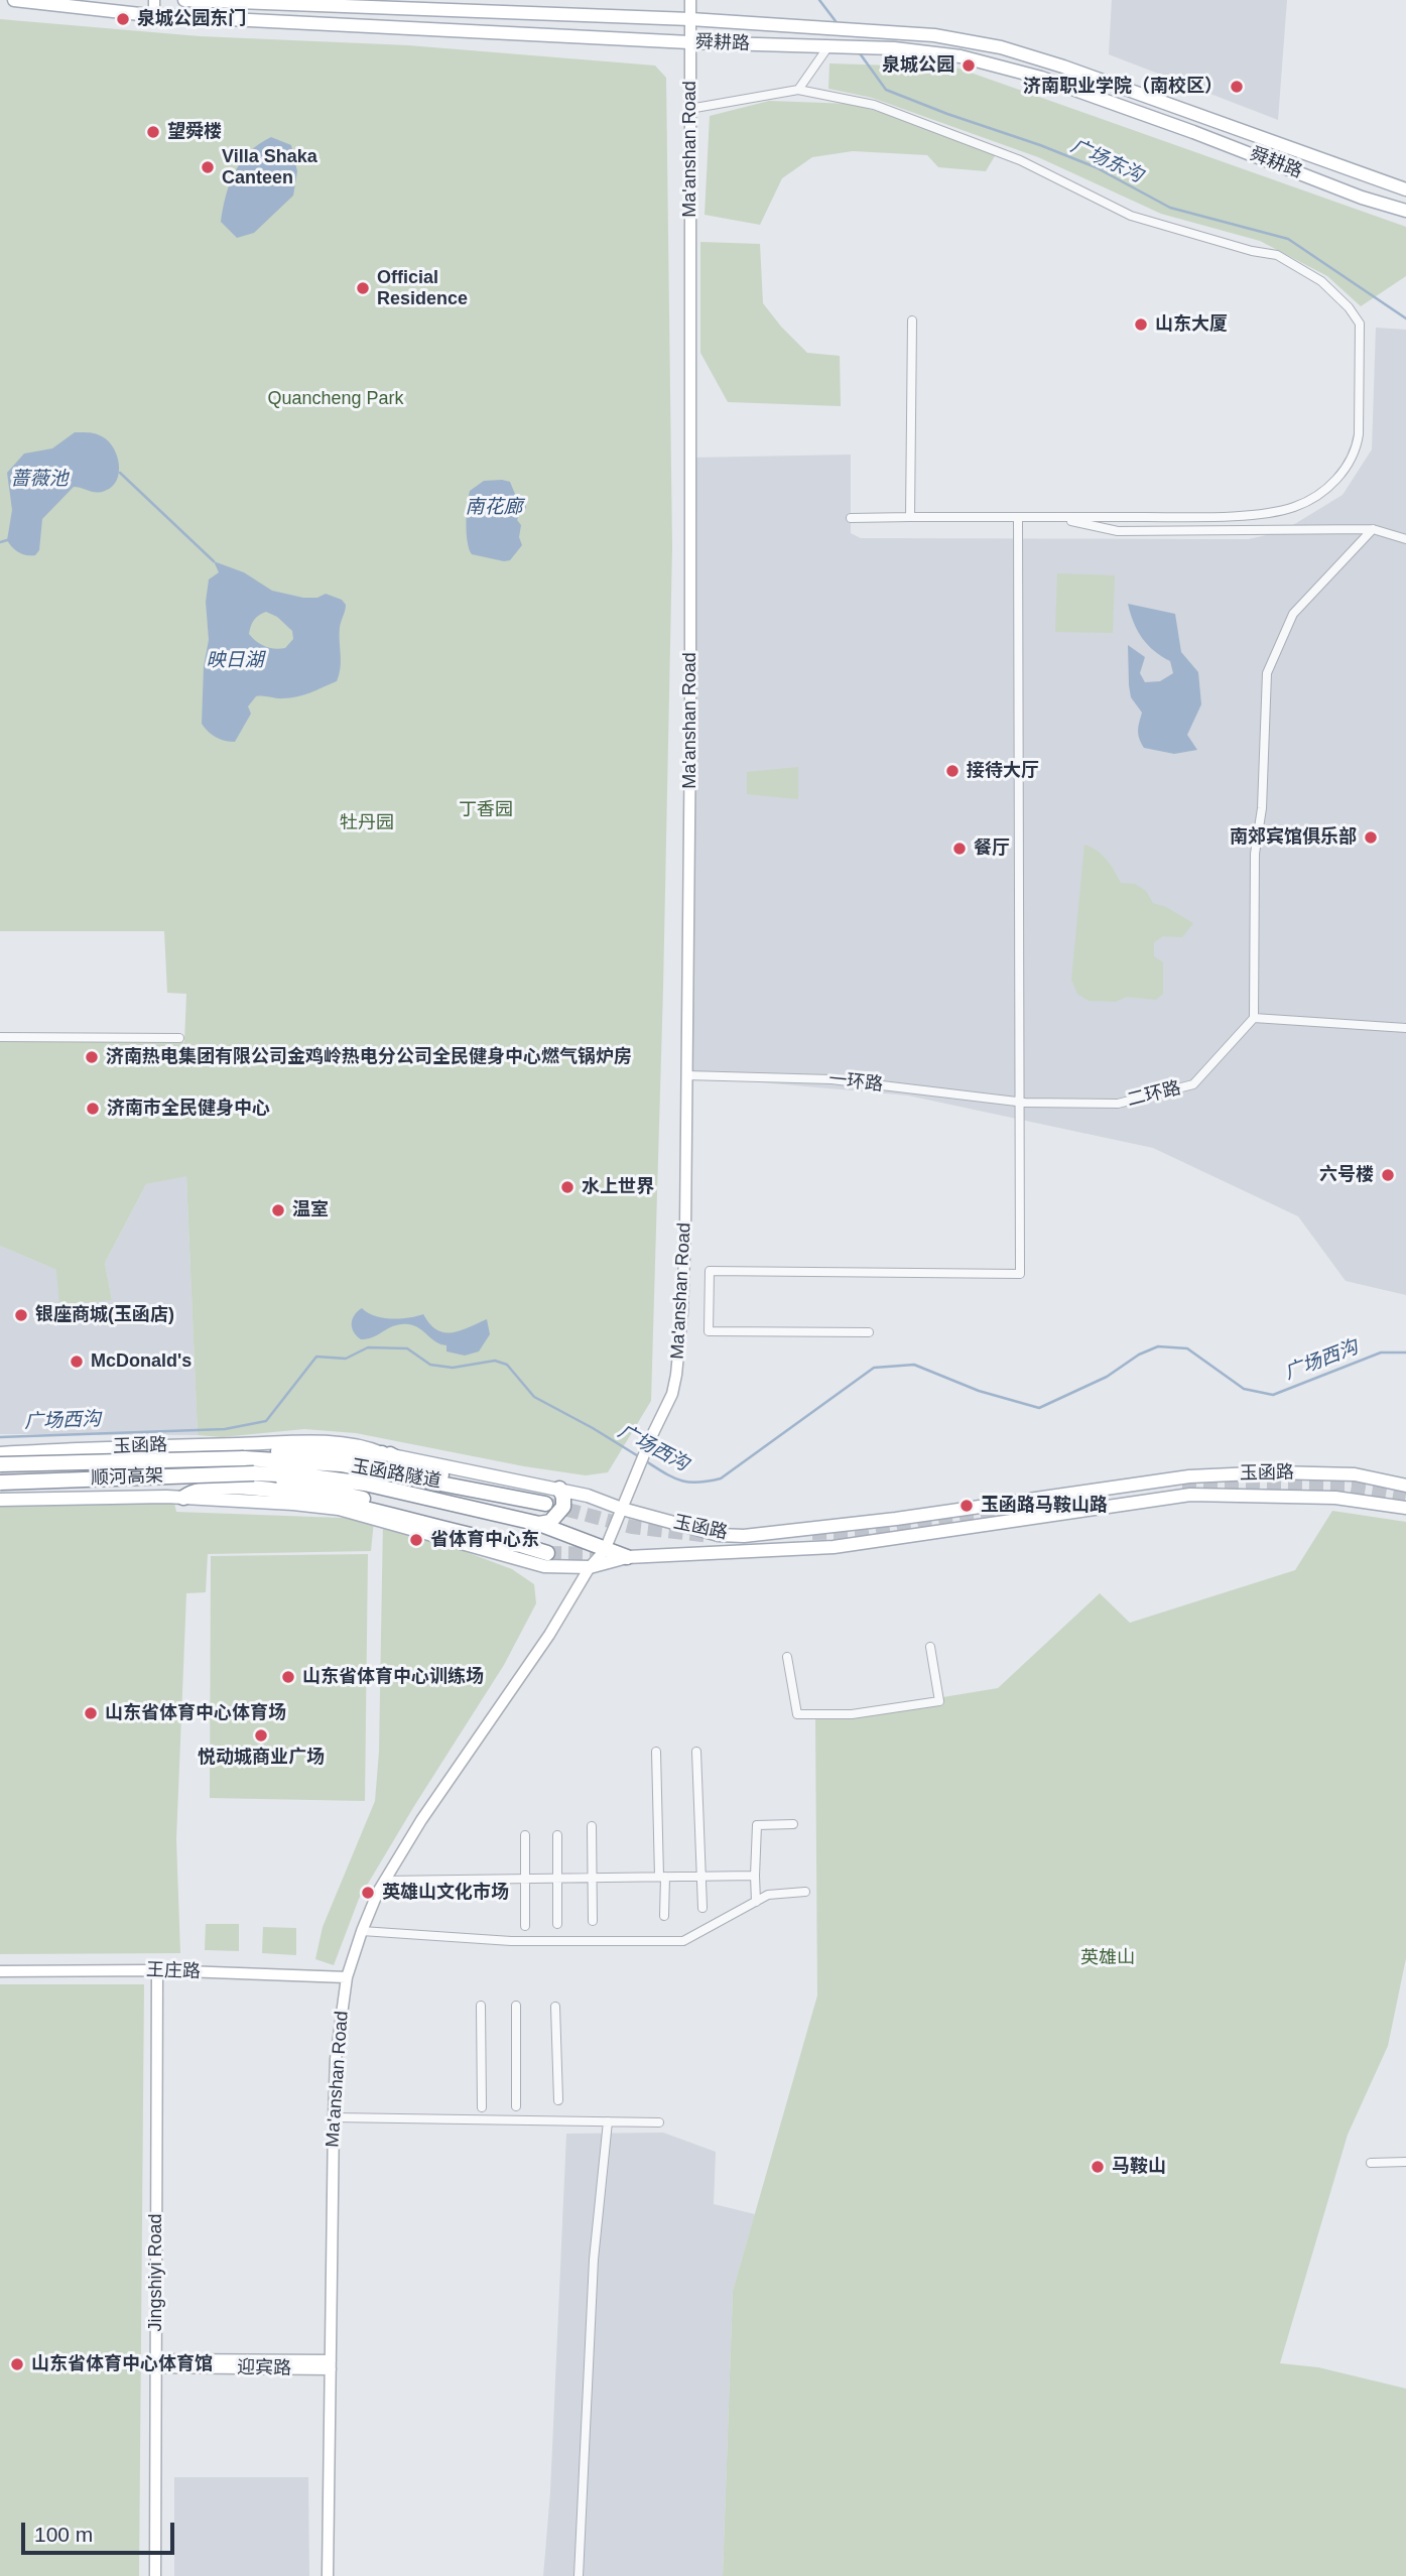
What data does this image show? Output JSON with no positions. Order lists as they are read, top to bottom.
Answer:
{
  "streets": {
    "highway": ["玉函路隧道", "顺河高架"],
    "main road": [
      "舜耕路",
      "Ma'anshan Road",
      "玉函路",
      "王庄路",
      "Jingshiyi Road",
      "迎宾路"
    ],
    "street": ["一环路", "二环路"]
  },
  "crossings": [
    ["舜耕路", "Ma'anshan Road"],
    ["Ma'anshan Road", "一环路"],
    ["Ma'anshan Road", "玉函路"],
    ["Ma'anshan Road", "王庄路"],
    ["Ma'anshan Road", "迎宾路"],
    ["一环路", "二环路"],
    ["玉函路隧道", "顺河高架"],
    ["王庄路", "Jingshiyi Road"],
    ["Jingshiyi Road", "迎宾路"]
  ],
  "water": [
    "广场东沟",
    "蔷薇池",
    "南花廊",
    "映日湖",
    "广场西沟"
  ],
  "parks": [
    "Quancheng Park",
    "丁香园",
    "牡丹园",
    "英雄山"
  ],
  "places": [
    "泉城公园东门",
    "泉城公园",
    "济南职业学院（南校区）",
    "望舜楼",
    "Villa Shaka Canteen",
    "Official Residence",
    "山东大厦",
    "接待大厅",
    "南郊宾馆俱乐部",
    "餐厅",
    "济南热电集团有限公司金鸡岭热电分公司全民健身中心燃气锅炉房",
    "济南市全民健身中心",
    "六号楼",
    "水上世界",
    "温室",
    "银座商城(玉函店)",
    "McDonald's",
    "玉函路马鞍山路",
    "省体育中心东",
    "山东省体育中心训练场",
    "山东省体育中心体育场",
    "悦动城商业广场",
    "英雄山文化市场",
    "马鞍山",
    "山东省体育中心体育馆"
  ],
  "scale_bar": "100 m"
}
